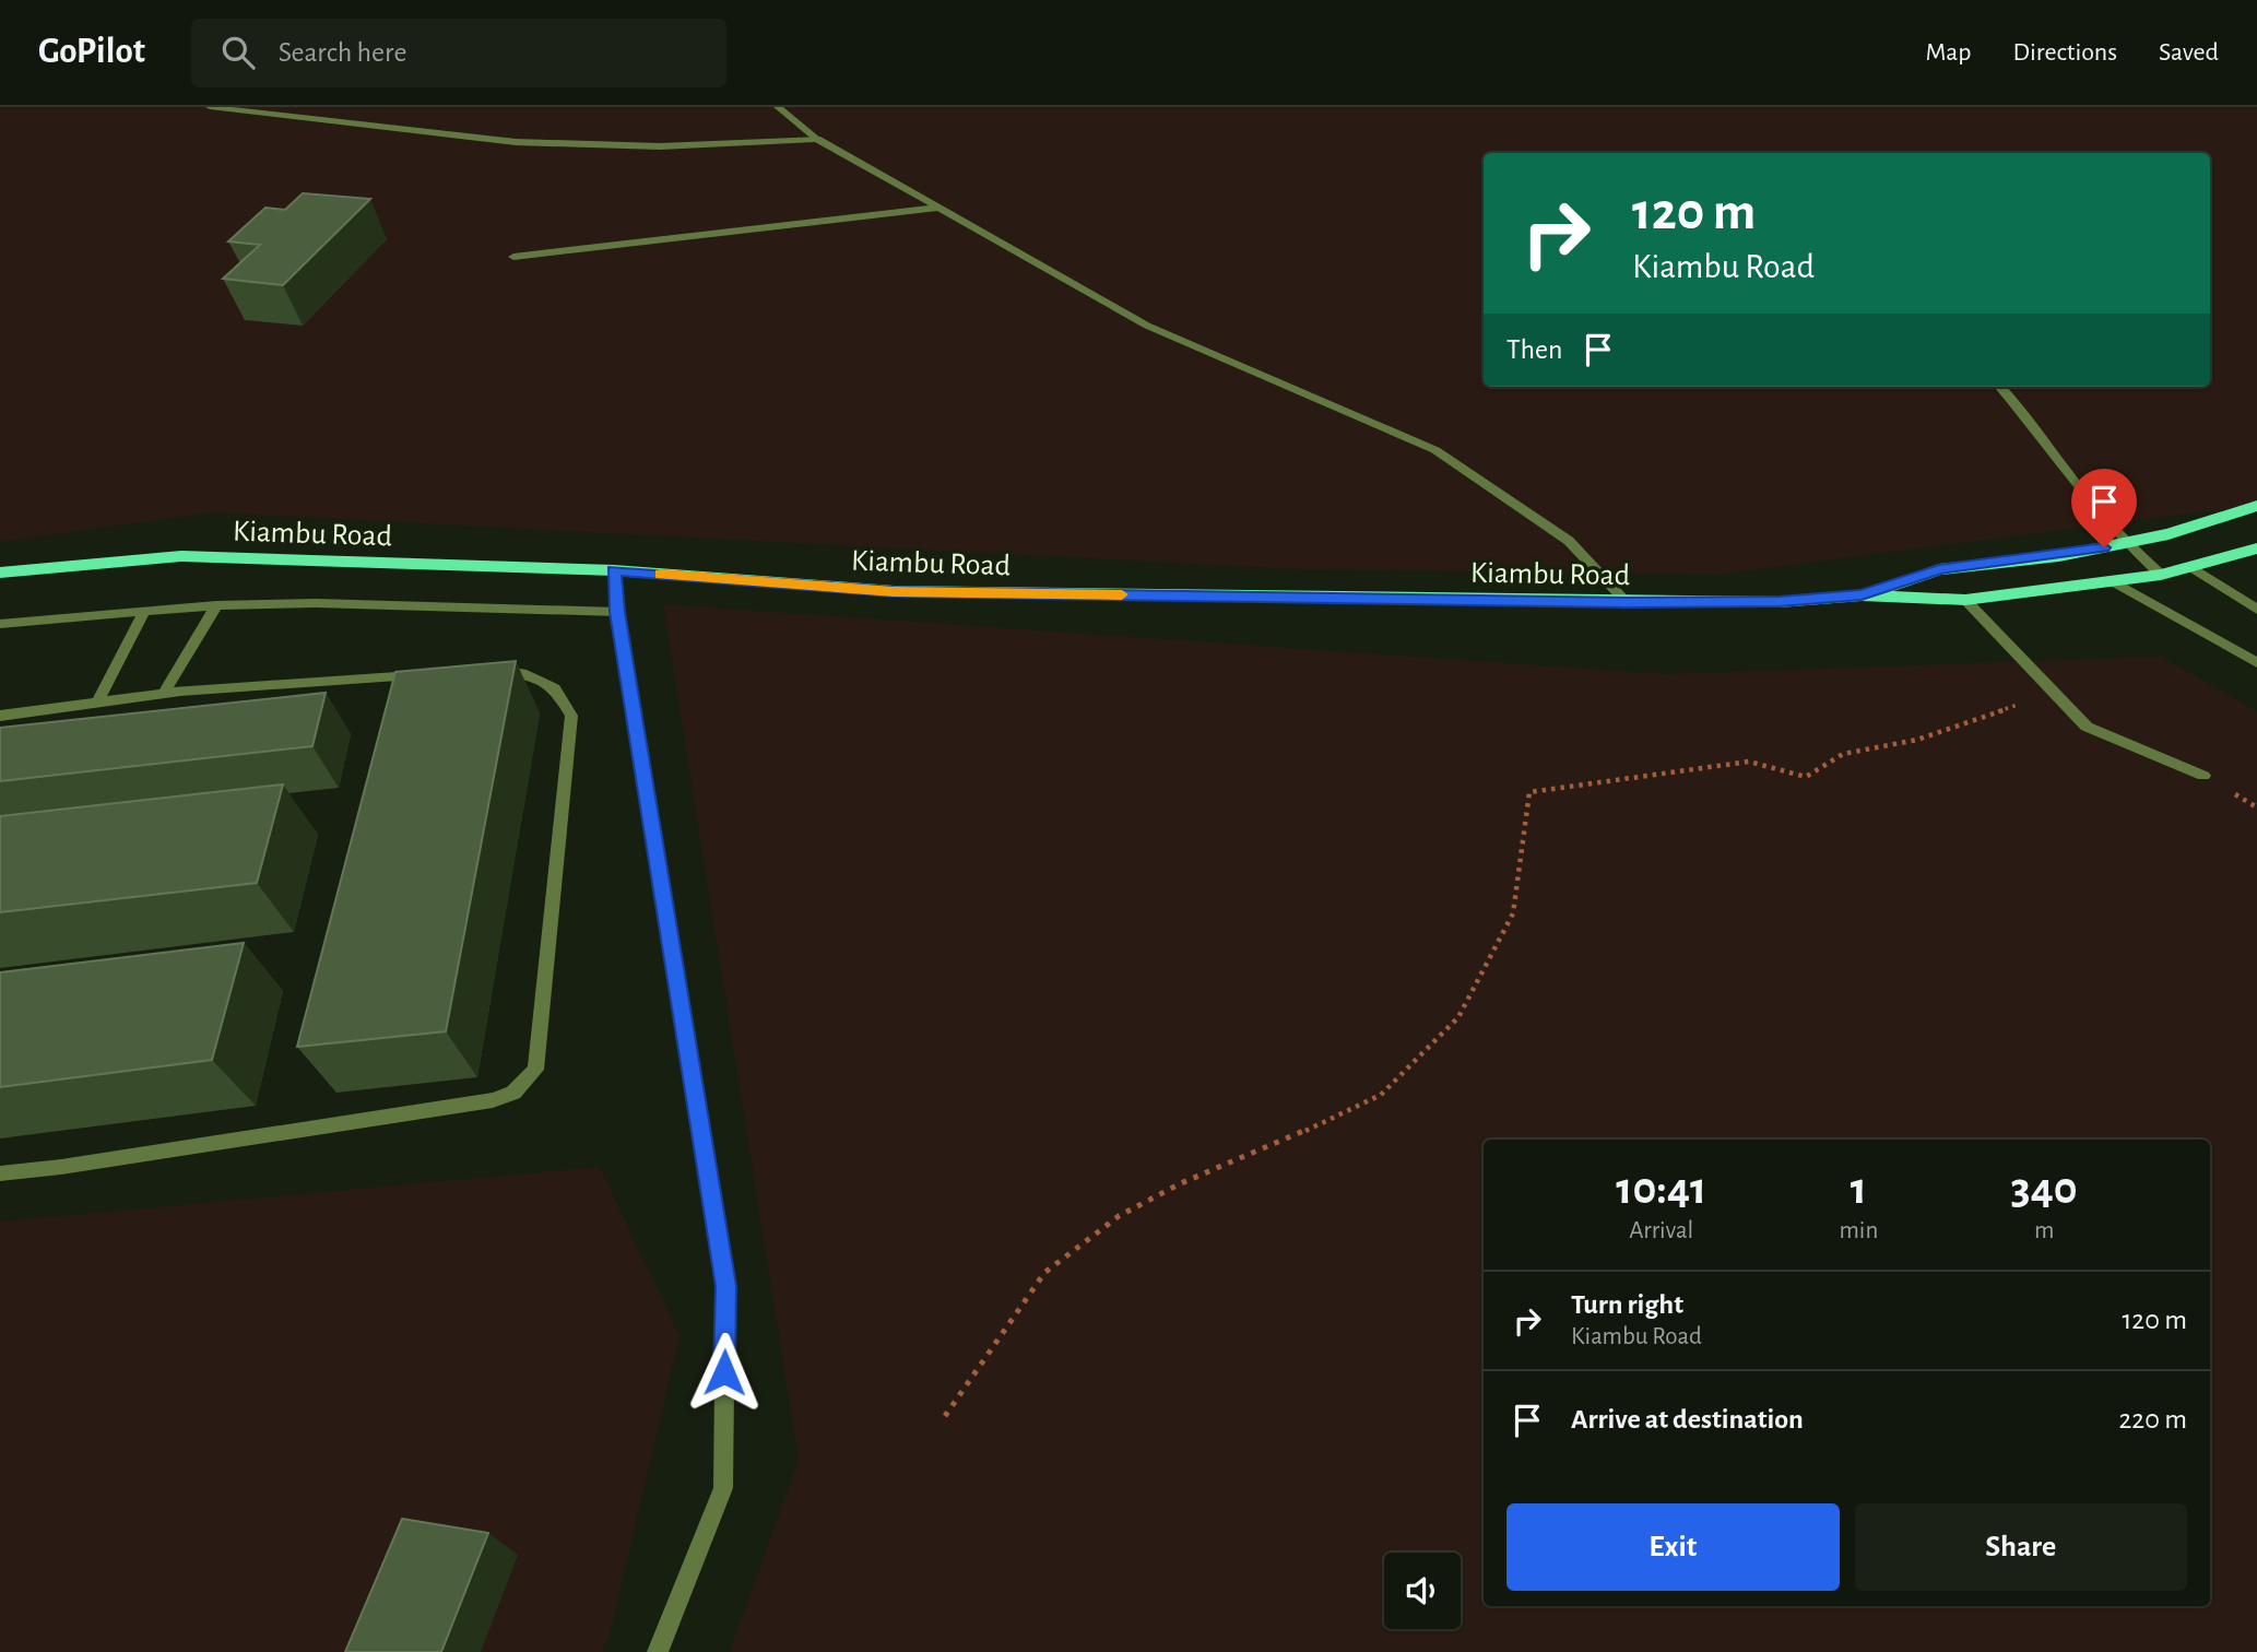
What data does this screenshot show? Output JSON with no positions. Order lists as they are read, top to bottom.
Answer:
{
  "streets": {
    "highway": ["Kiambu Road"]
  },
  "page": {
    "header": "GoPilot",
    "search": "Search here",
    "nav": ["Map", "Directions", "Saved"],
    "turn": ["120 m", "Kiambu Road"],
    "then": "Then",
    "eta": [
      "10:41",
      "Arrival",
      "1",
      "min",
      "340",
      "m"
    ],
    "list": [
      {
        "name": "Turn right",
        "note": "Kiambu Road",
        "value": "120 m"
      },
      {
        "name": "Arrive at destination",
        "value": "220 m"
      }
    ],
    "buttons": ["Exit", "Share"]
  }
}
